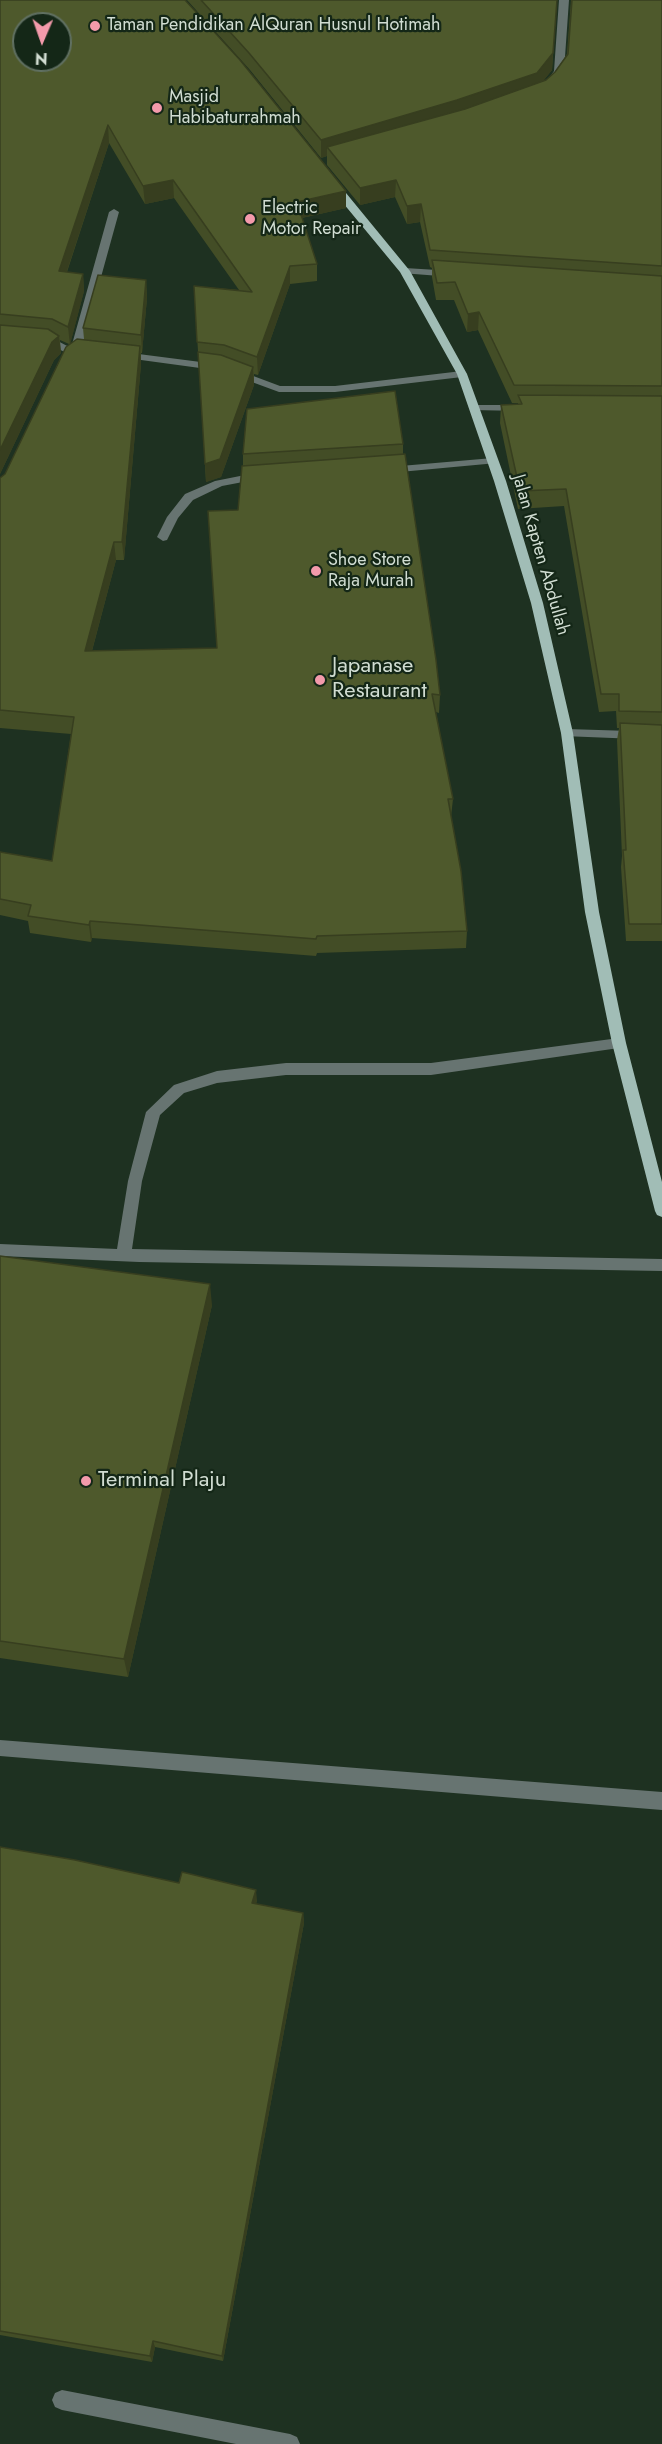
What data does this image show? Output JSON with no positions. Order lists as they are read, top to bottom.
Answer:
{
  "streets": {
    "main road": ["Jalan Kapten Abdullah"]
  },
  "places": [
    "Taman Pendidikan AlQuran Husnul Hotimah",
    "Masjid Habibaturrahmah",
    "Electric Motor Repair",
    "Shoe Store Raja Murah",
    "Japanase Restaurant",
    "Terminal Plaju"
  ],
  "north": "bottom"
}
